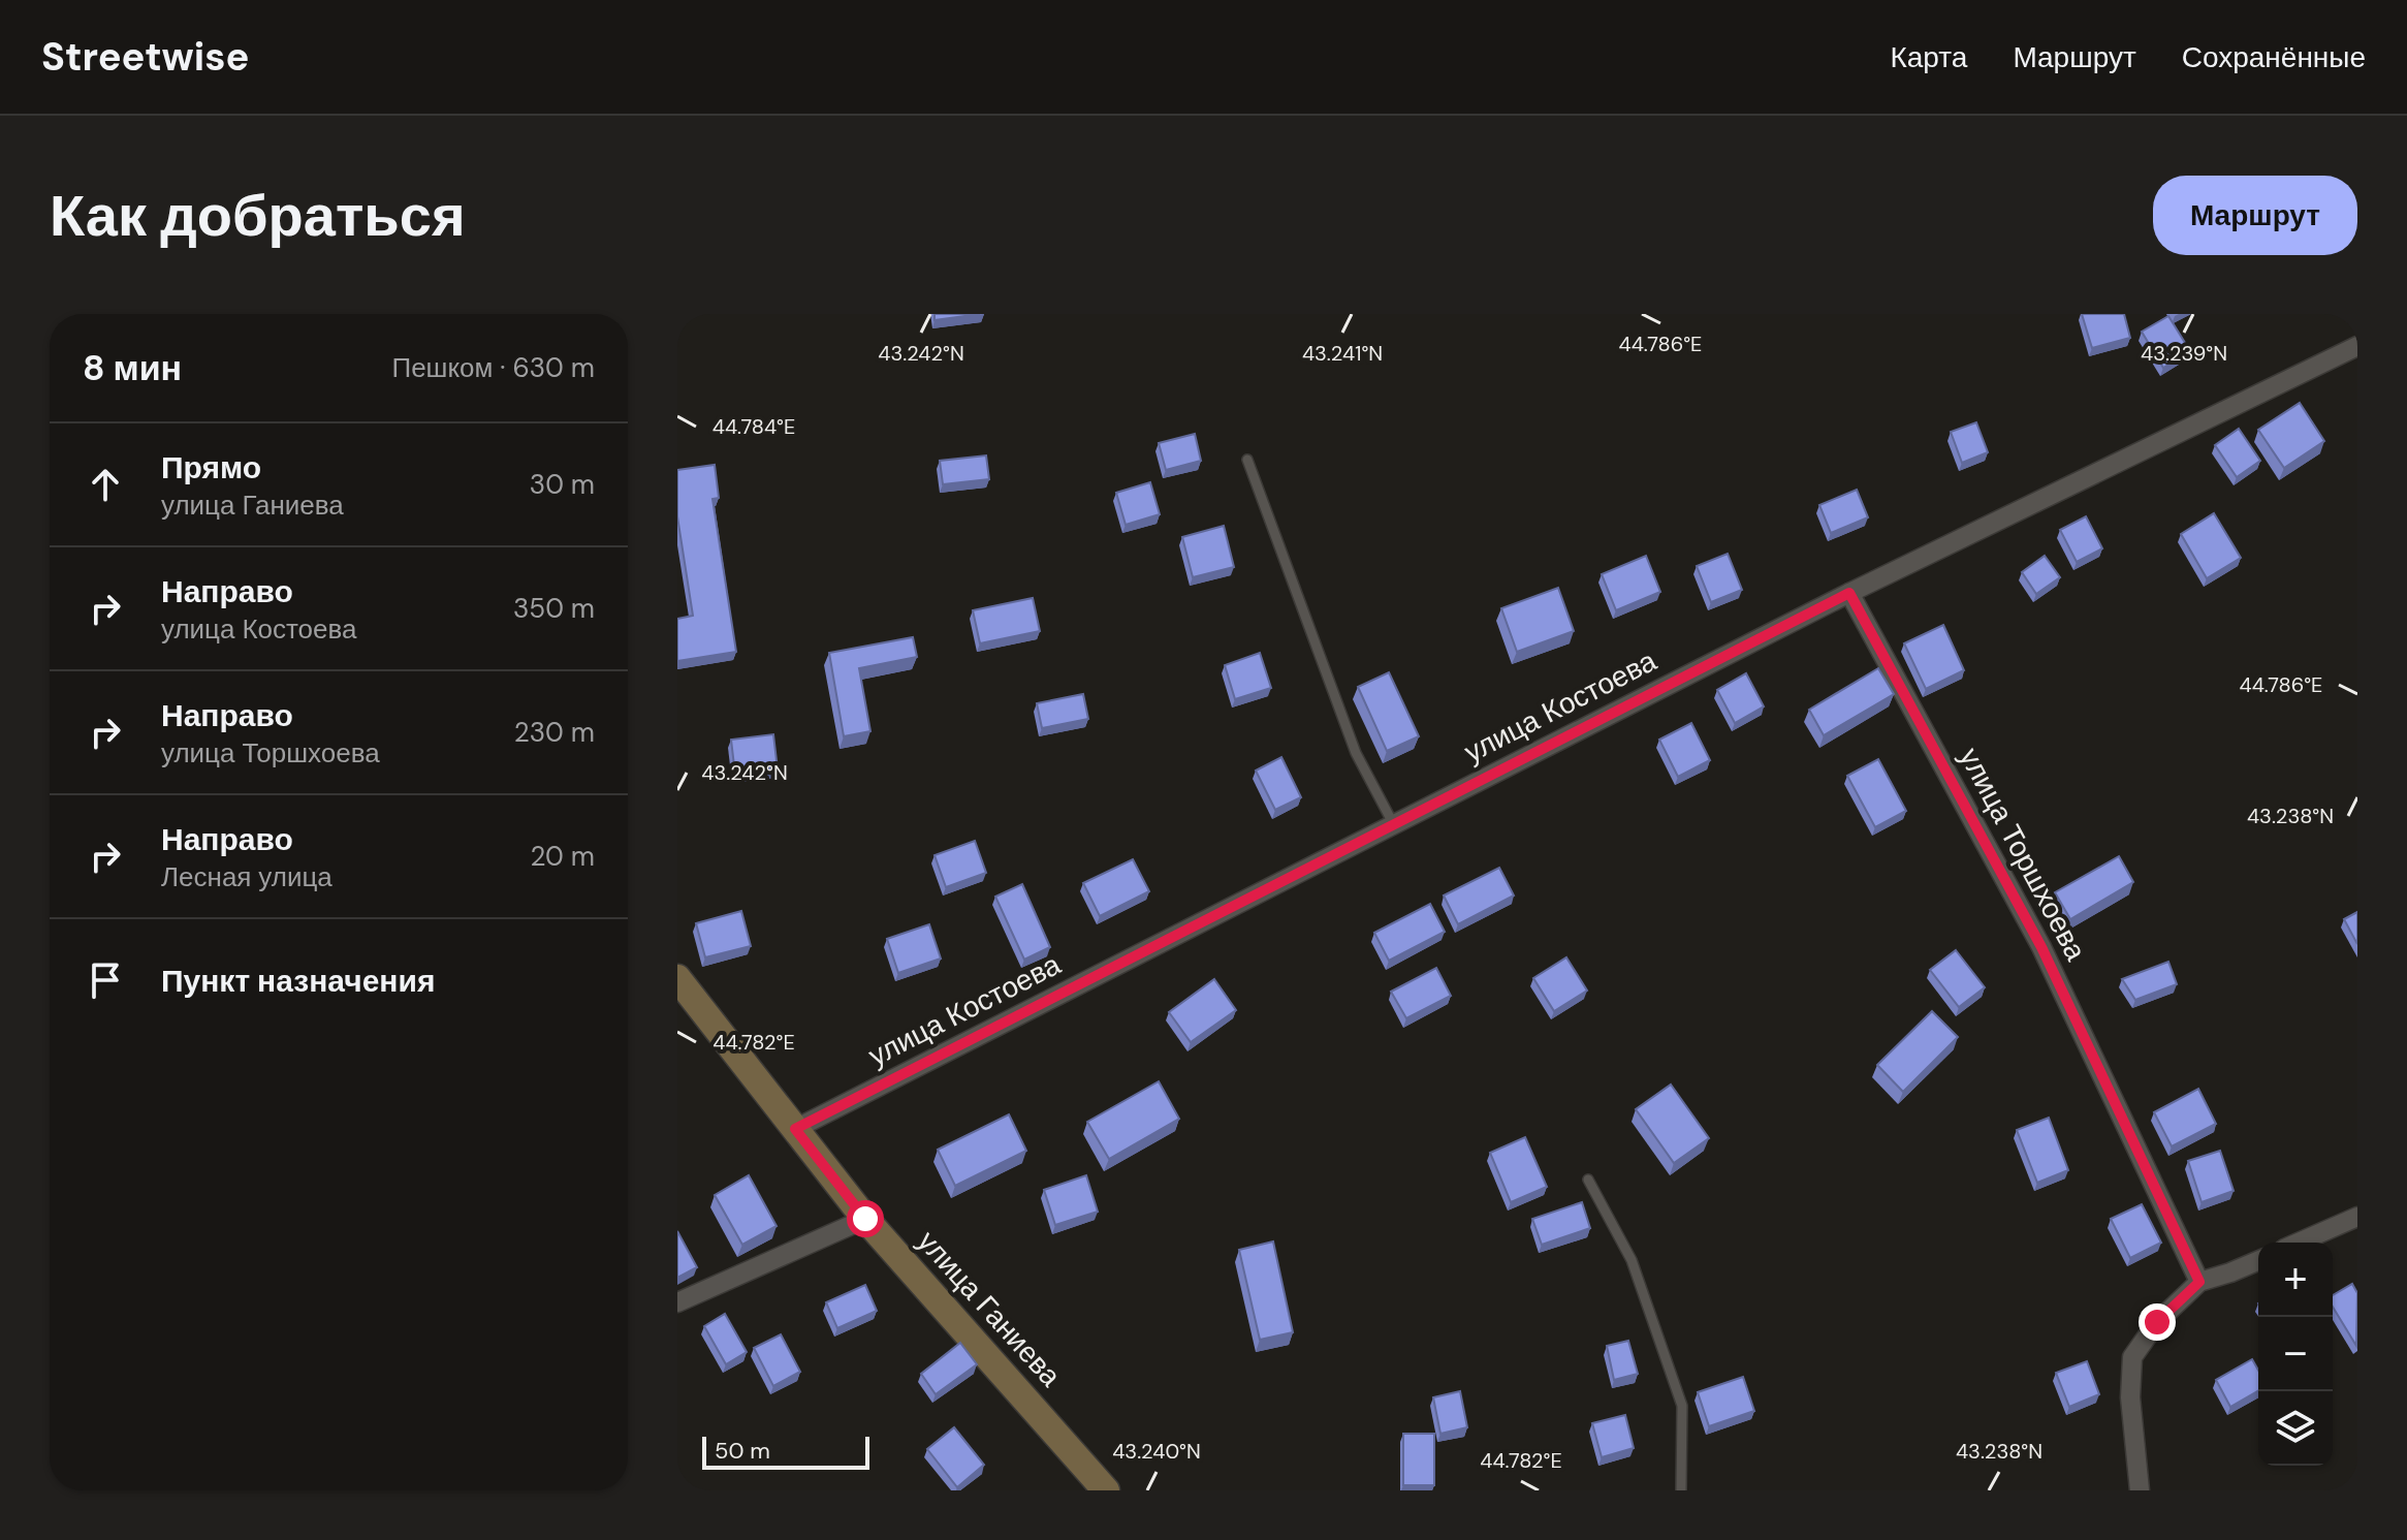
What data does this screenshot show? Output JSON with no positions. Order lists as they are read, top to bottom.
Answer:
{
  "streets": {
    "main road": ["улица Ганиева"],
    "street": ["улица Костоева", "улица Торшхоева"]
  },
  "crossings": [
    ["улица Костоева", "улица Торшхоева"],
    ["улица Костоева", "улица Ганиева"]
  ],
  "scale_bar": "50 m",
  "page": {
    "header": "Streetwise",
    "nav": ["Карта", "Маршрут", "Сохранённые"],
    "buttons": "Маршрут",
    "title": "Как добраться",
    "heading": ["8 мин", "Пешком · 630 m"],
    "list": [
      ["Прямо", "улица Ганиева", "30 m"],
      ["Направо", "улица Костоева", "350 m"],
      ["Направо", "улица Торшхоева", "230 m"],
      ["Направо", "Лесная улица", "20 m"],
      "Пункт назначения"
    ],
    "map_buttons": ["+", "−"],
    "scale": "50 m"
  },
  "coordinates": [
    "44.786°E",
    "43.241°N",
    "43.239°N",
    "43.242°N",
    "44.784°E",
    "43.238°N",
    "44.782°E",
    "43.240°N"
  ]
}
